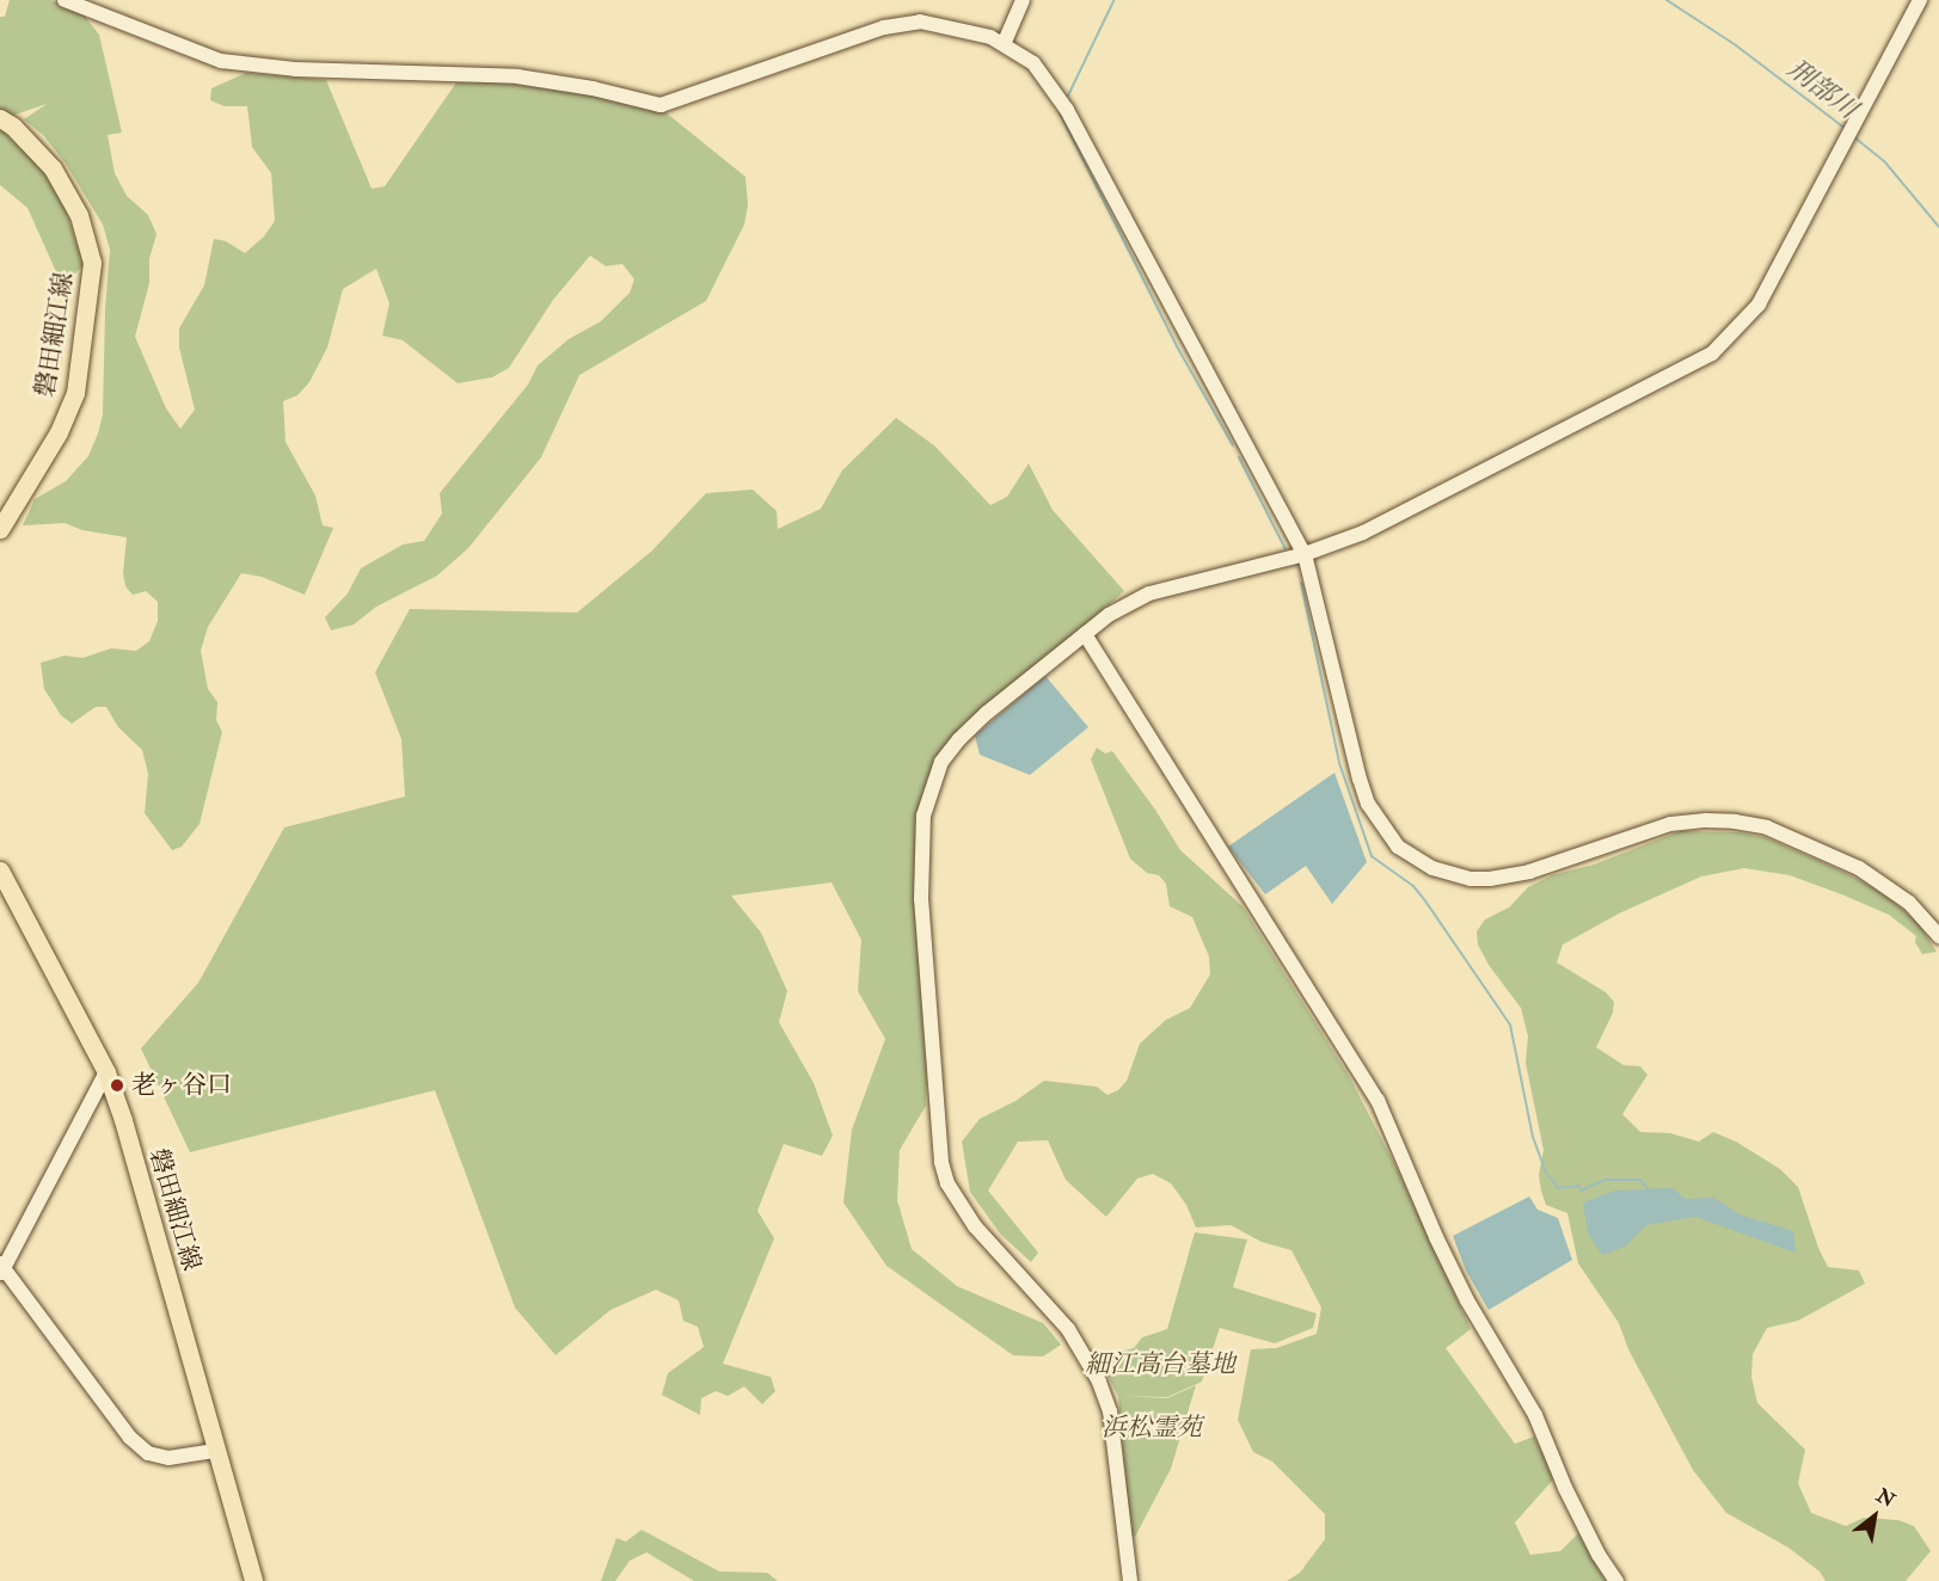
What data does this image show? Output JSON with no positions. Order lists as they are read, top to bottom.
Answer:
{
  "streets": {
    "main road": ["磐田細江線"]
  },
  "water": ["刑部川"],
  "parks": ["細江高台墓地", "浜松霊苑"],
  "places": ["老ヶ谷口"],
  "north": "top right"
}
